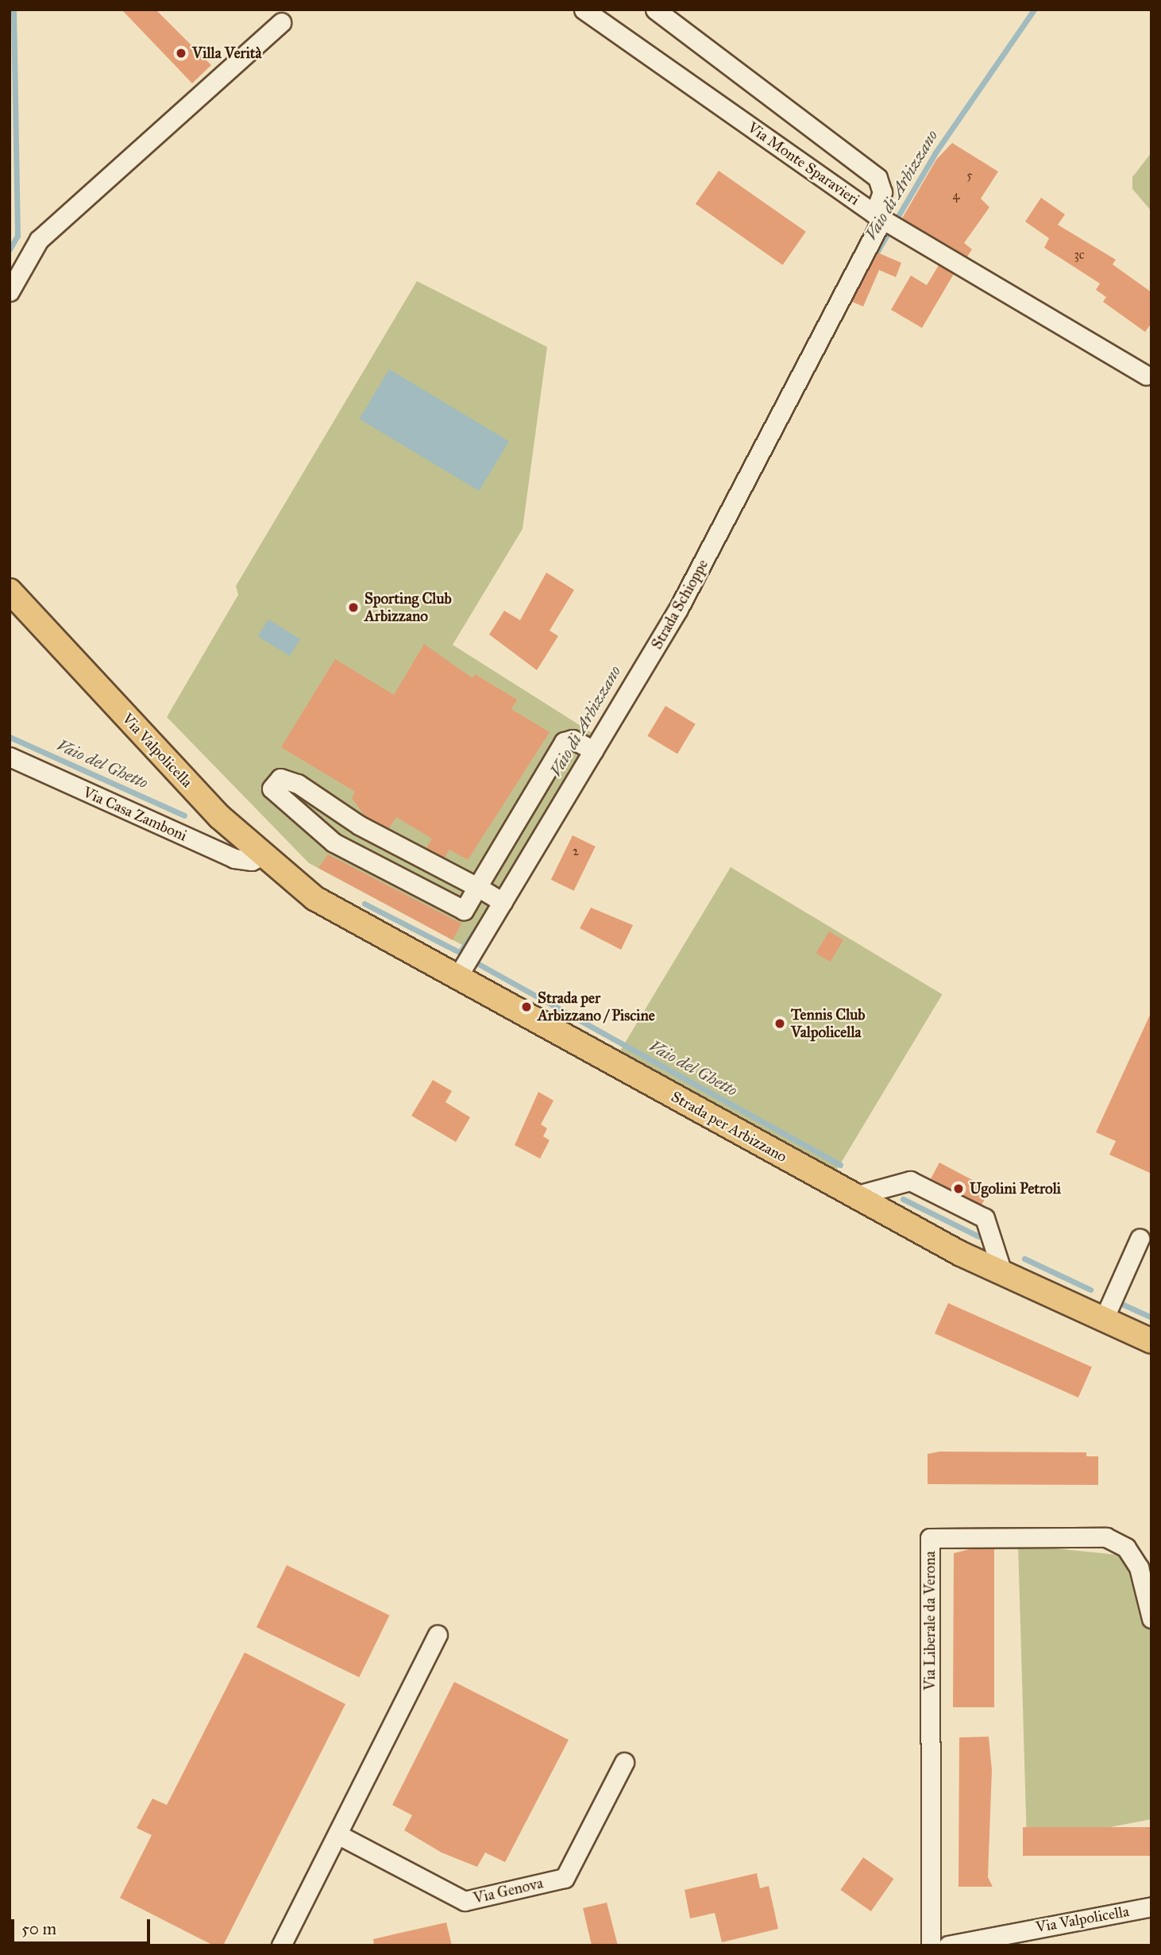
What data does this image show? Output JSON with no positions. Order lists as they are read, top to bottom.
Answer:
{
  "streets": {
    "main road": ["Via Valpolicella", "Strada per Arbizzano"],
    "street": [
      "Via Monte Sparavieri",
      "Strada Schioppe",
      "Via Casa Zamboni",
      "Via Liberale da Verona",
      "Via Genova"
    ]
  },
  "crossings": [
    ["Via Monte Sparavieri", "Strada Schioppe"],
    ["Strada Schioppe", "Strada per Arbizzano"],
    ["Via Valpolicella", "Via Casa Zamboni"],
    ["Via Valpolicella", "Strada per Arbizzano"]
  ],
  "water": ["Vaio di Arbizzano", "Vaio del Ghetto"],
  "places": [
    "Villa Verità",
    "Sporting Club Arbizzano",
    "Strada per Arbizzano / Piscine",
    "Tennis Club Valpolicella",
    "Ugolini Petroli"
  ],
  "house_numbers": [
    "5",
    "4",
    "3c",
    "2"
  ],
  "scale_bar": "50 m"
}
